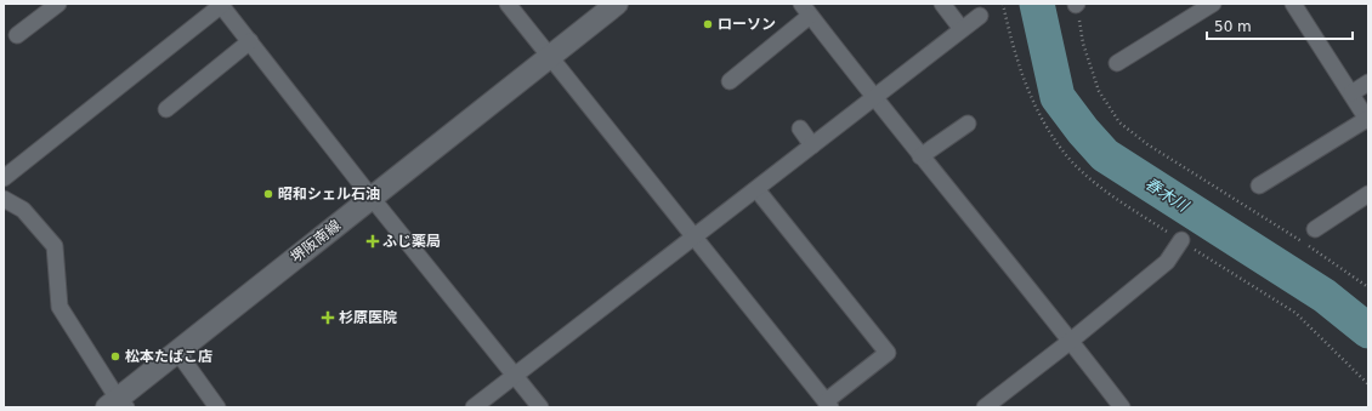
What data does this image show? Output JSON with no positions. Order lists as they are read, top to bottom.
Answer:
{
  "streets": {
    "main road": ["堺阪南線"]
  },
  "water": ["春木川"],
  "places": {
    "other": ["ローソン", "昭和シェル石油", "松本たばこ店"],
    "health": ["ふじ薬局", "杉原医院"]
  },
  "scale_bar": "50 m"
}
